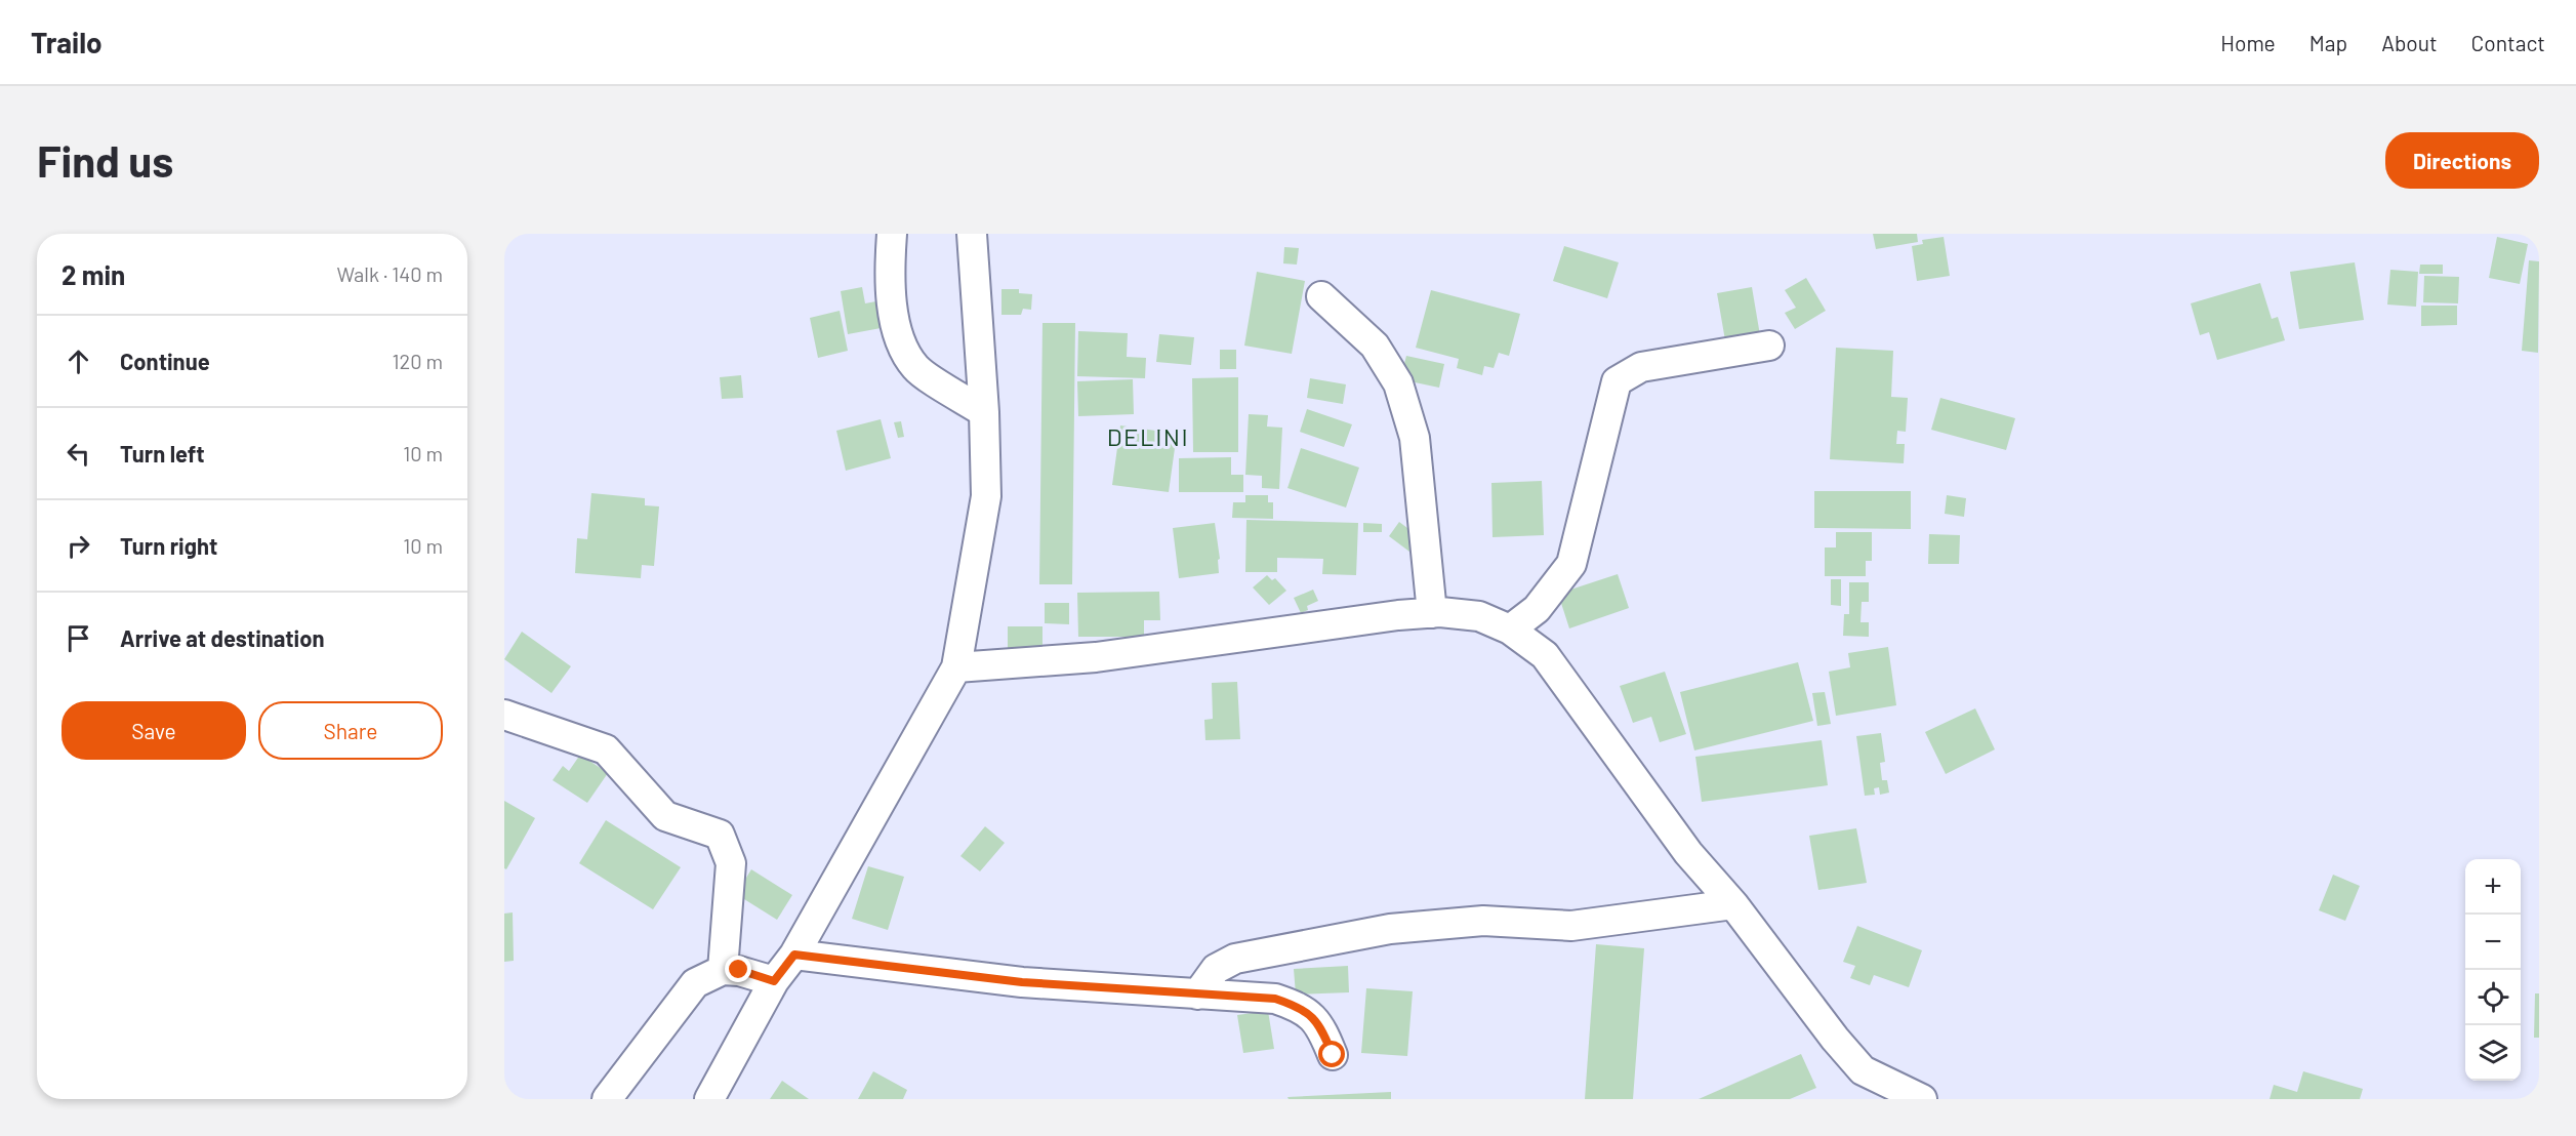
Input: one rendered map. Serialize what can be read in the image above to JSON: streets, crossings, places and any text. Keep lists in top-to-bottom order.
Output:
{
  "districts": ["DELINI"],
  "page": {
    "header": "Trailo",
    "nav": [
      "Home",
      "Map",
      "About",
      "Contact"
    ],
    "buttons": [
      "Directions",
      ["Save", "Share"]
    ],
    "title": "Find us",
    "heading": ["2 min", "Walk · 140 m"],
    "list": [
      ["Continue", "120 m"],
      ["Turn left", "10 m"],
      ["Turn right", "10 m"],
      "Arrive at destination"
    ],
    "map_buttons": ["+", "−"]
  }
}
